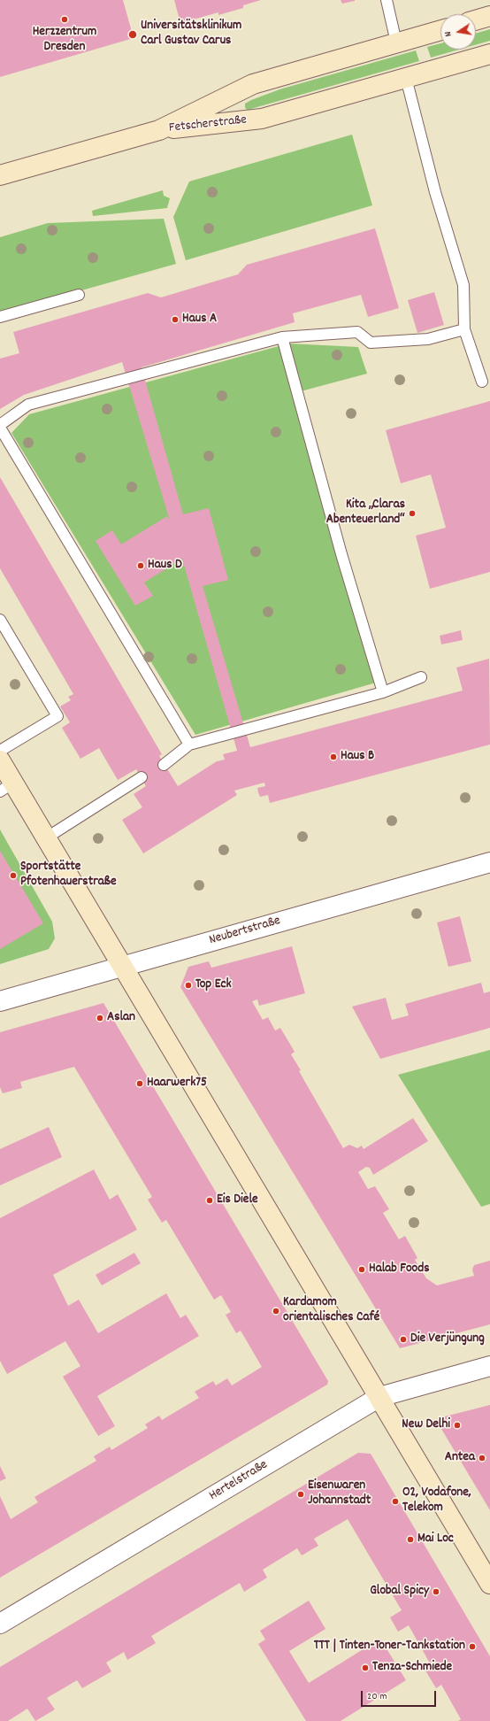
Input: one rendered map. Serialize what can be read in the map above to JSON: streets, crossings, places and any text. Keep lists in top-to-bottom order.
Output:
{
  "streets": {
    "street": ["Fetscherstraße", "Neubertstraße", "Hertelstraße"]
  },
  "places": [
    "Herzzentrum Dresden",
    "Universitätsklinikum Carl Gustav Carus",
    "Haus A",
    "Kita „Claras Abenteuerland“",
    "Haus D",
    "Haus B",
    "Sportstätte Pfotenhauerstraße",
    "Top Eck",
    "Aslan",
    "Haarwerk75",
    "Eis Diele",
    "Halab Foods",
    "Kardamom orientalisches Café",
    "Die Verjüngung",
    "New Delhi",
    "Antea",
    "Eisenwaren Johannstadt",
    "O2, Vodafone, Telekom",
    "Mai Loc",
    "Global Spicy",
    "TTT | Tinten-Toner-Tankstation",
    "Tenza-Schmiede"
  ],
  "scale_bar": "20 m",
  "north": "left"
}
